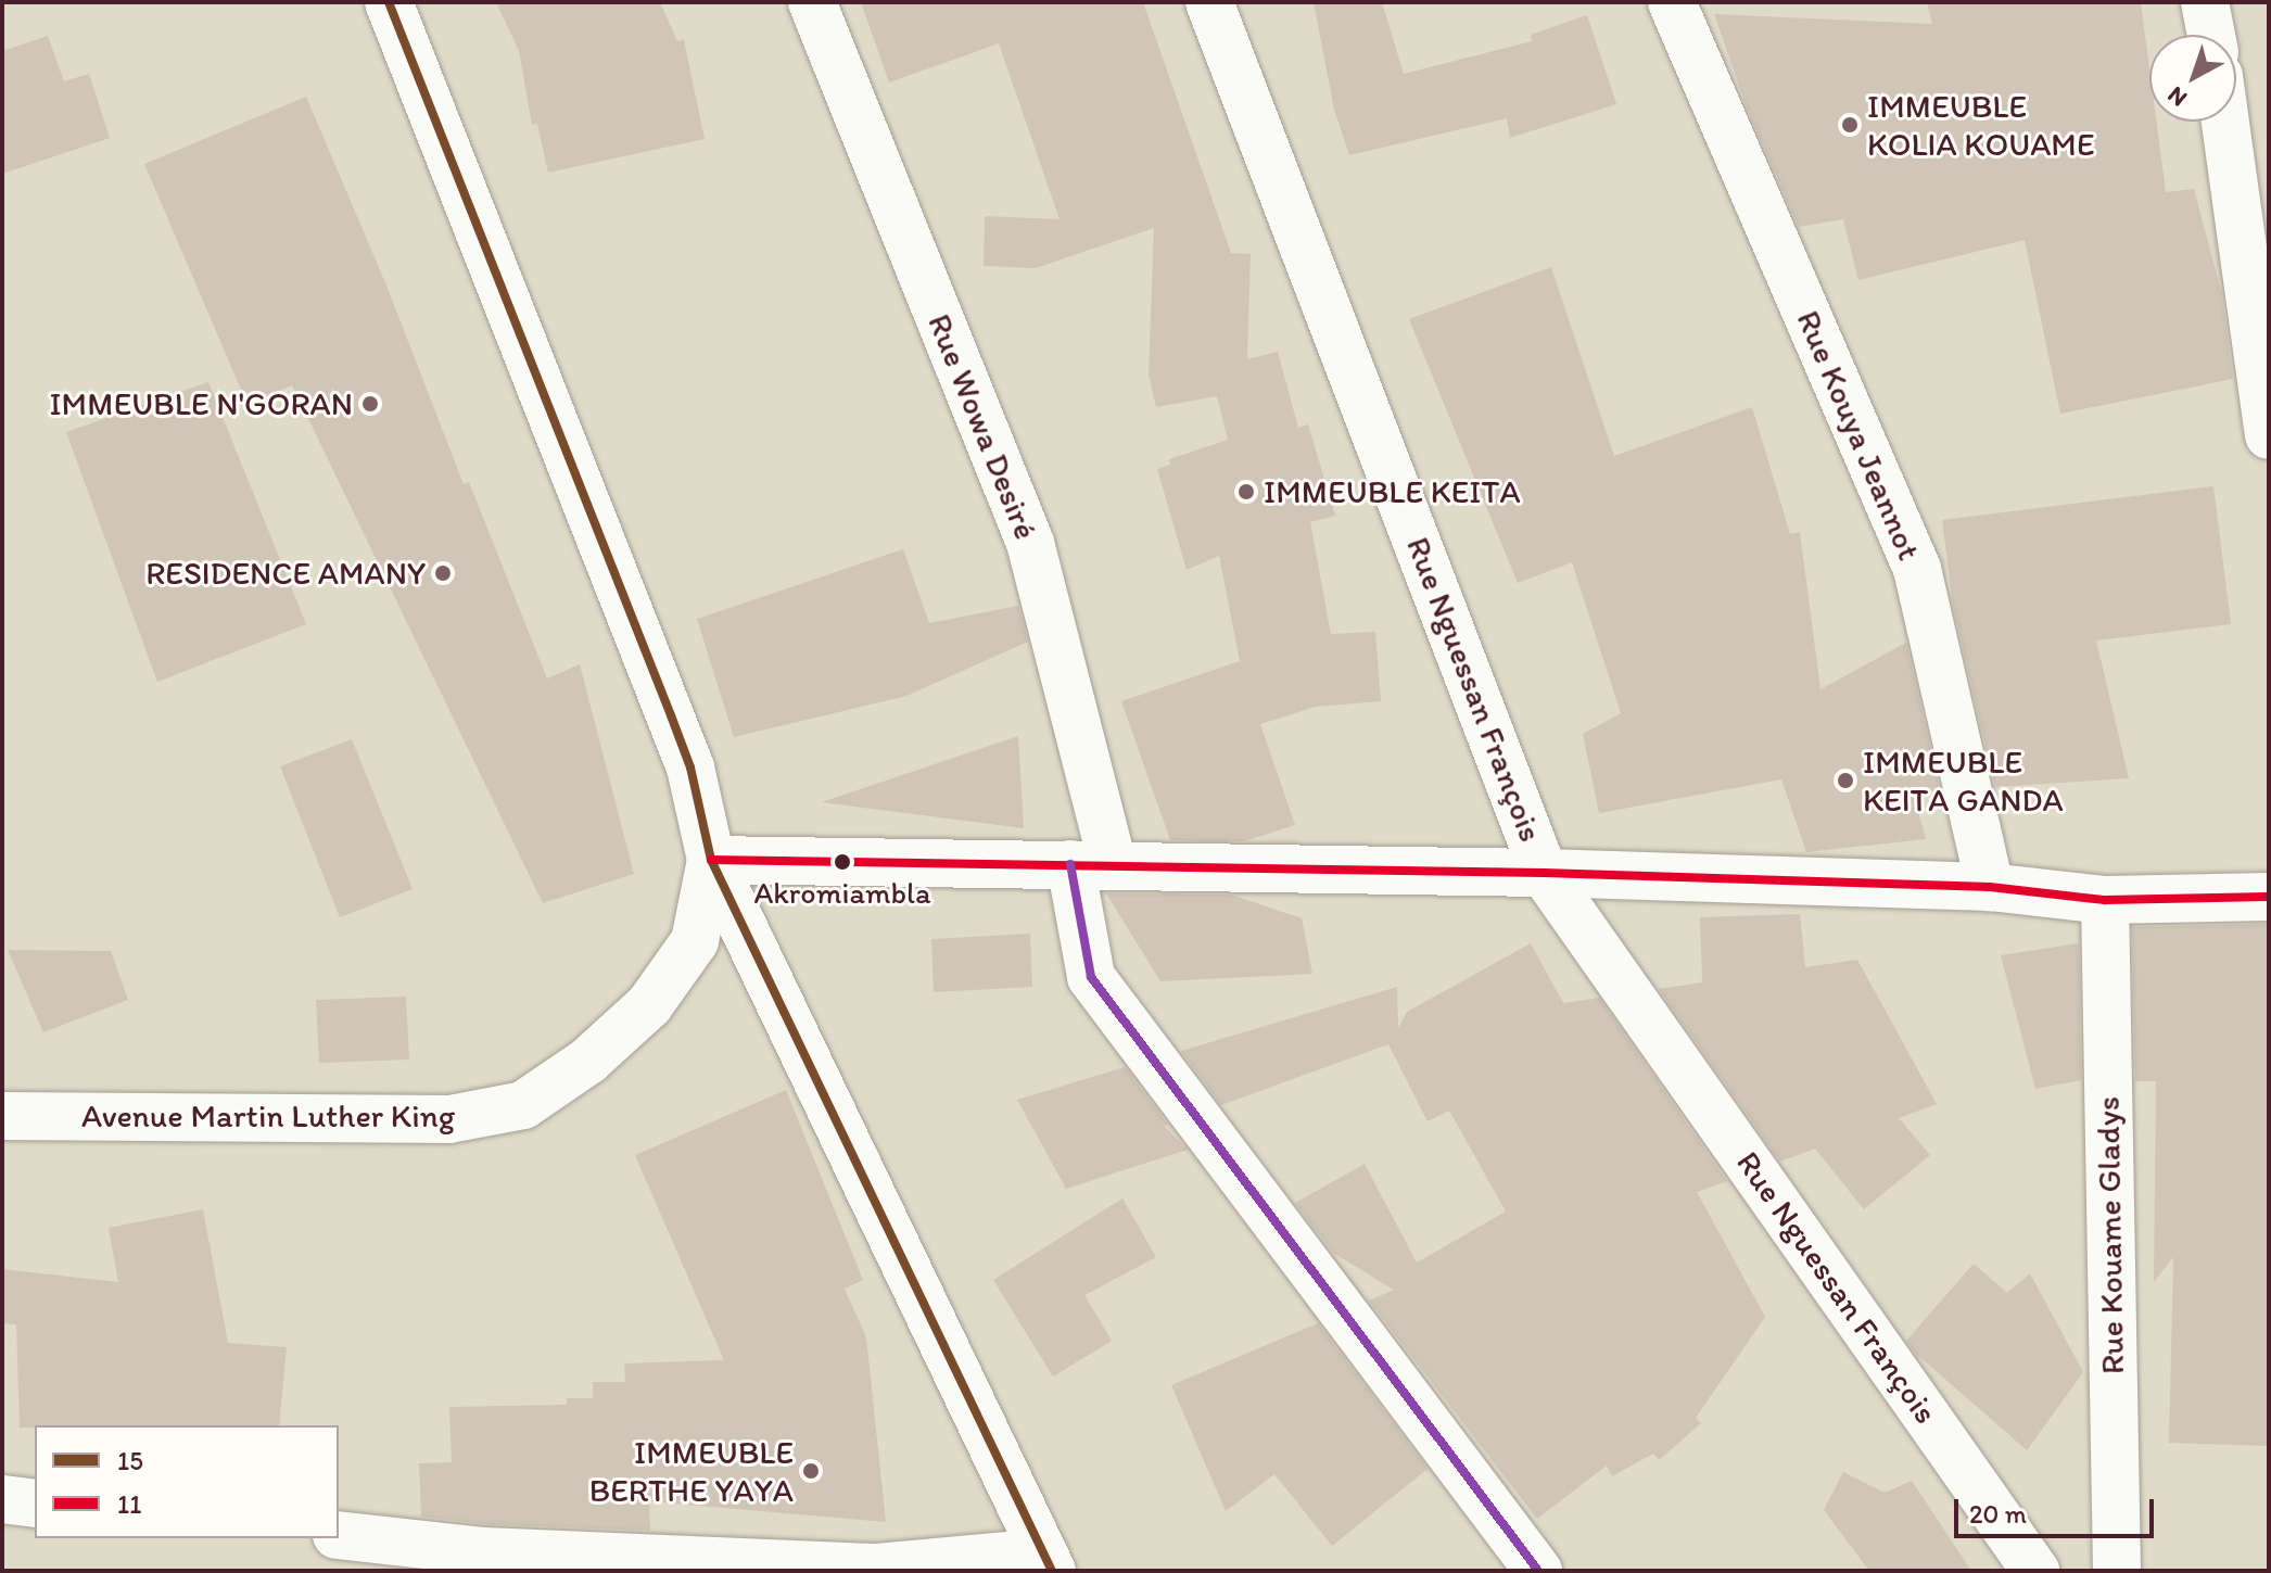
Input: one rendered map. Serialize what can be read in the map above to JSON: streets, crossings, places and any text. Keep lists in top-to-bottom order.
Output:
{
  "streets": {
    "street": [
      "Rue Wowa Desiré",
      "Rue Kouya Jeannot",
      "Rue Nguessan François",
      "Avenue Martin Luther King",
      "Rue Kouame Gladys"
    ]
  },
  "places": [
    "IMMEUBLE KOLIA KOUAME",
    "IMMEUBLE N'GORAN",
    "IMMEUBLE KEITA",
    "RESIDENCE AMANY",
    "IMMEUBLE KEITA GANDA",
    "Akromiambla",
    "IMMEUBLE BERTHE YAYA"
  ],
  "lines": ["transit line 15", "transit line 11"],
  "legend": ["15", "11"],
  "scale_bar": "20 m",
  "north": "bottom left"
}
